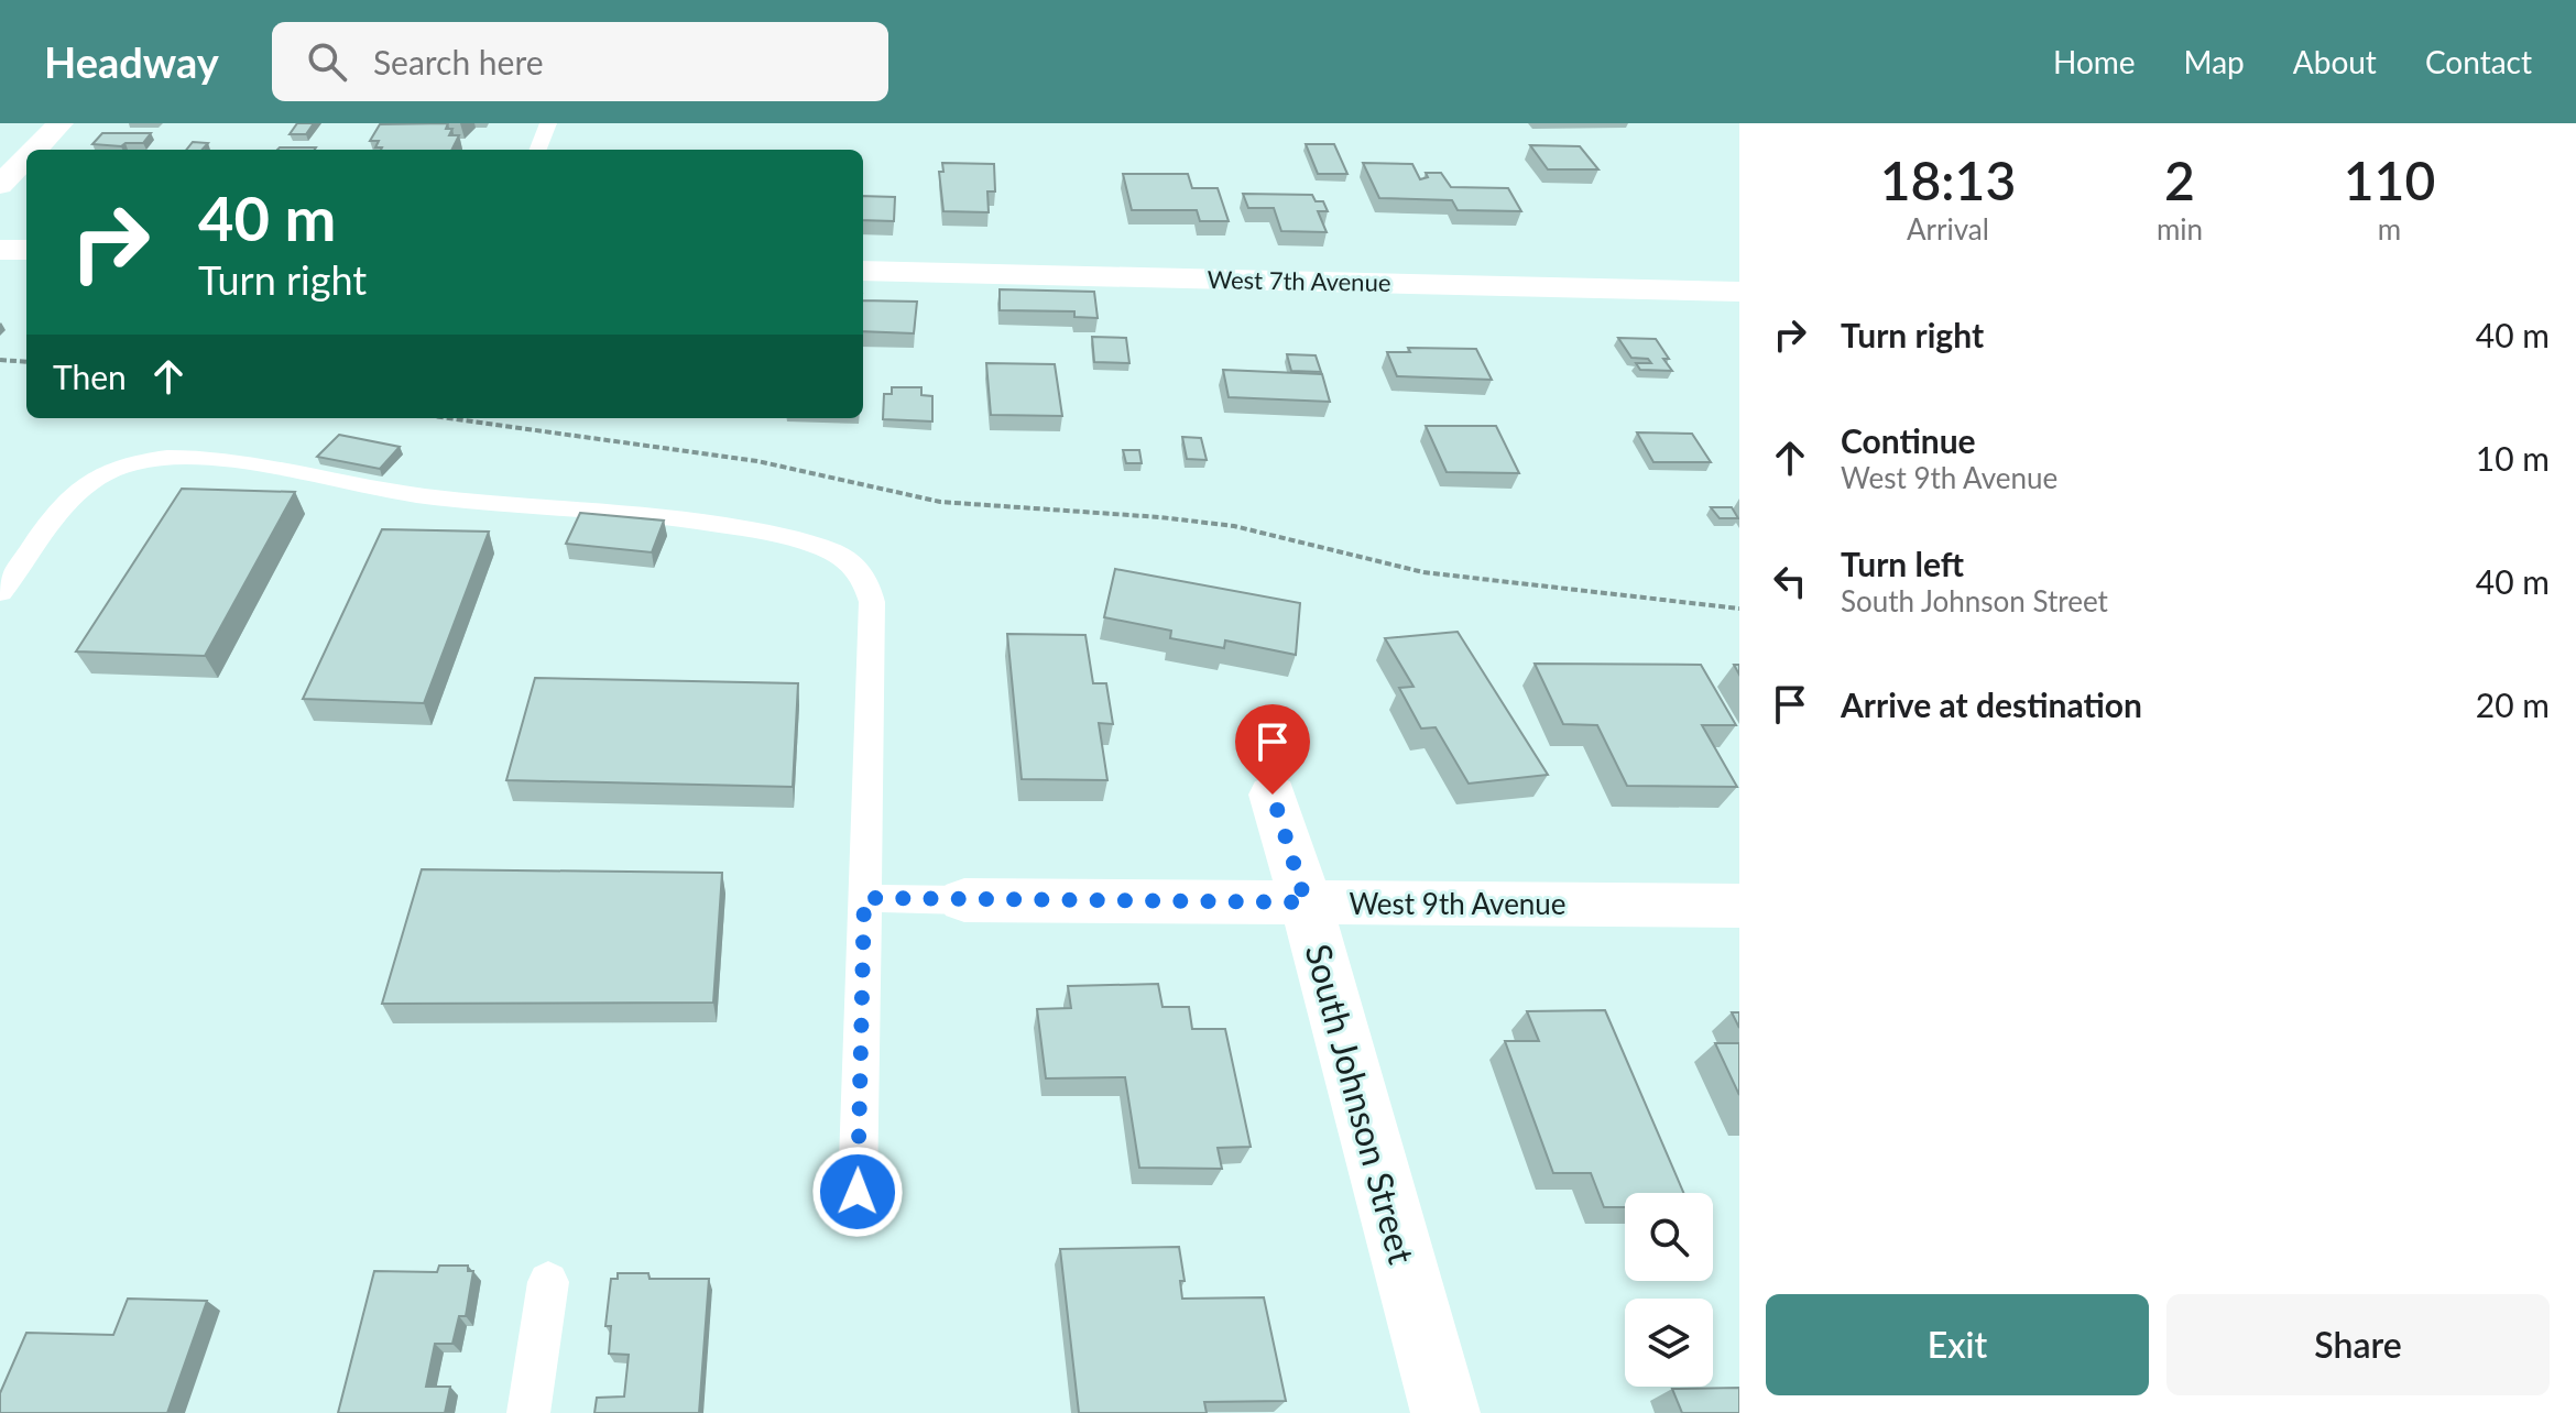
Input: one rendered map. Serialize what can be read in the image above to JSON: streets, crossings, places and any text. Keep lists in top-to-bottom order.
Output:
{
  "streets": {
    "street": ["West 7th Avenue", "West 9th Avenue", "South Johnson Street"]
  },
  "crossings": [
    ["West 9th Avenue", "South Johnson Street"]
  ],
  "page": {
    "header": "Headway",
    "search": "Search here",
    "nav": [
      "Home",
      "Map",
      "About",
      "Contact"
    ],
    "eta": [
      "18:13",
      "Arrival",
      "2",
      "min",
      "110",
      "m"
    ],
    "turn": ["40 m", "Turn right"],
    "list": [
      {
        "name": "Turn right",
        "value": "40 m"
      },
      {
        "name": "Continue",
        "note": "West 9th Avenue",
        "value": "10 m"
      },
      {
        "name": "Turn left",
        "note": "South Johnson Street",
        "value": "40 m"
      },
      {
        "name": "Arrive at destination",
        "value": "20 m"
      }
    ],
    "then": "Then",
    "buttons": ["Exit", "Share"]
  }
}
